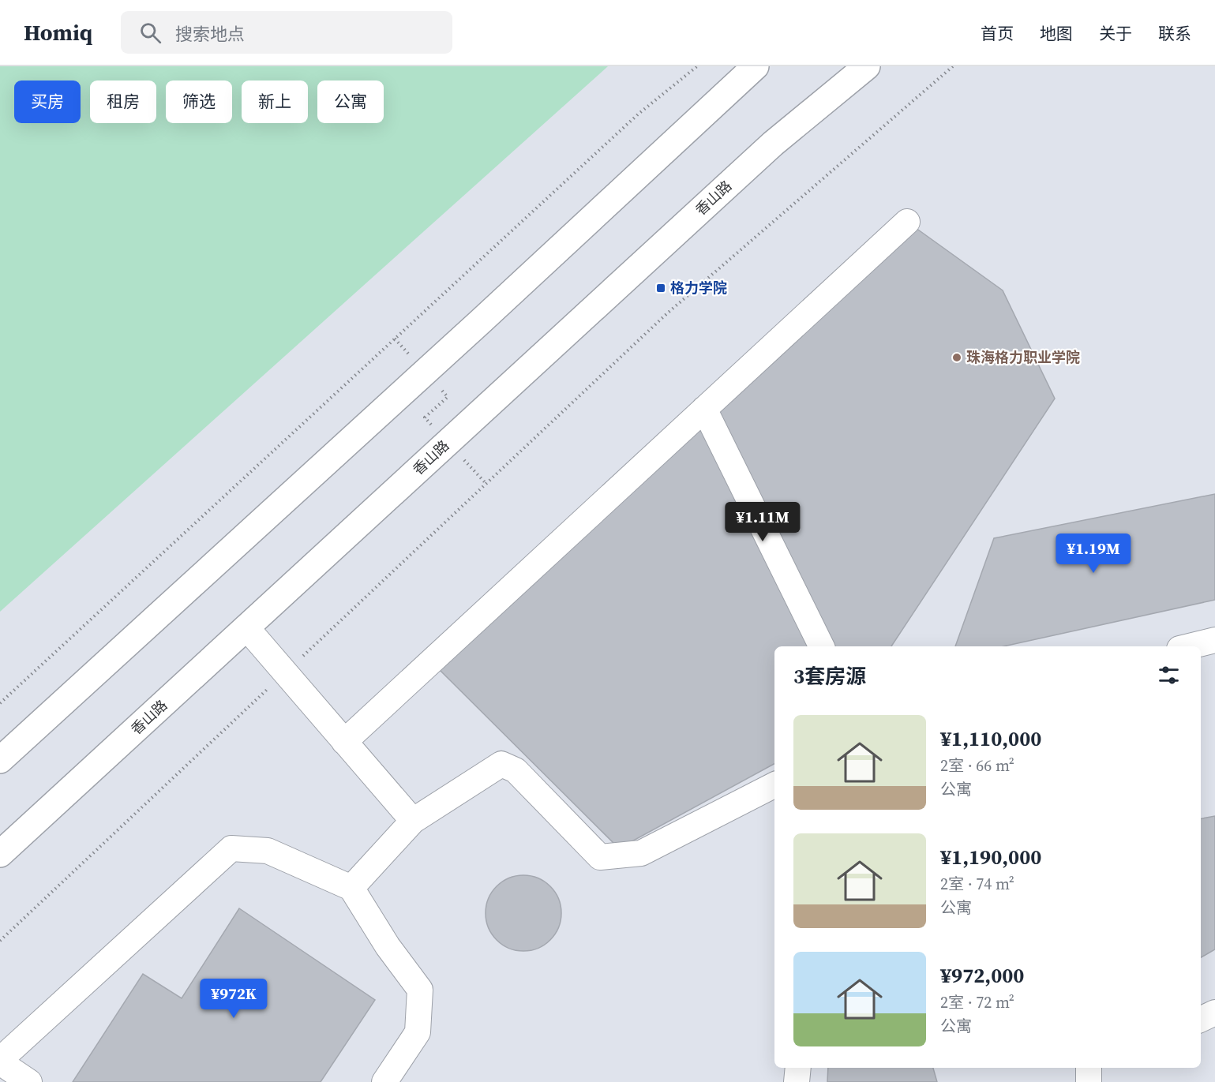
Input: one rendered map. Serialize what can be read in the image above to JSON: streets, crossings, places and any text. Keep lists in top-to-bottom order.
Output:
{
  "streets": {
    "main road": ["香山路"]
  },
  "places": {
    "transit": ["格力学院"],
    "other": ["珠海格力职业学院"]
  },
  "page": {
    "header": "Homiq",
    "search": "搜索地点",
    "nav": [
      "首页",
      "地图",
      "关于",
      "联系"
    ],
    "chip": [
      "买房",
      "租房",
      "筛选",
      "新上",
      "公寓"
    ],
    "price": ["¥1.11M", "¥1.19M", "¥972K"],
    "heading": "3套房源",
    "list": [
      {
        "name": "¥1,110,000",
        "note": "2室 · 66 m² · 公寓"
      },
      {
        "name": "¥1,190,000",
        "note": "2室 · 74 m² · 公寓"
      },
      {
        "name": "¥972,000",
        "note": "2室 · 72 m² · 公寓"
      }
    ]
  }
}
